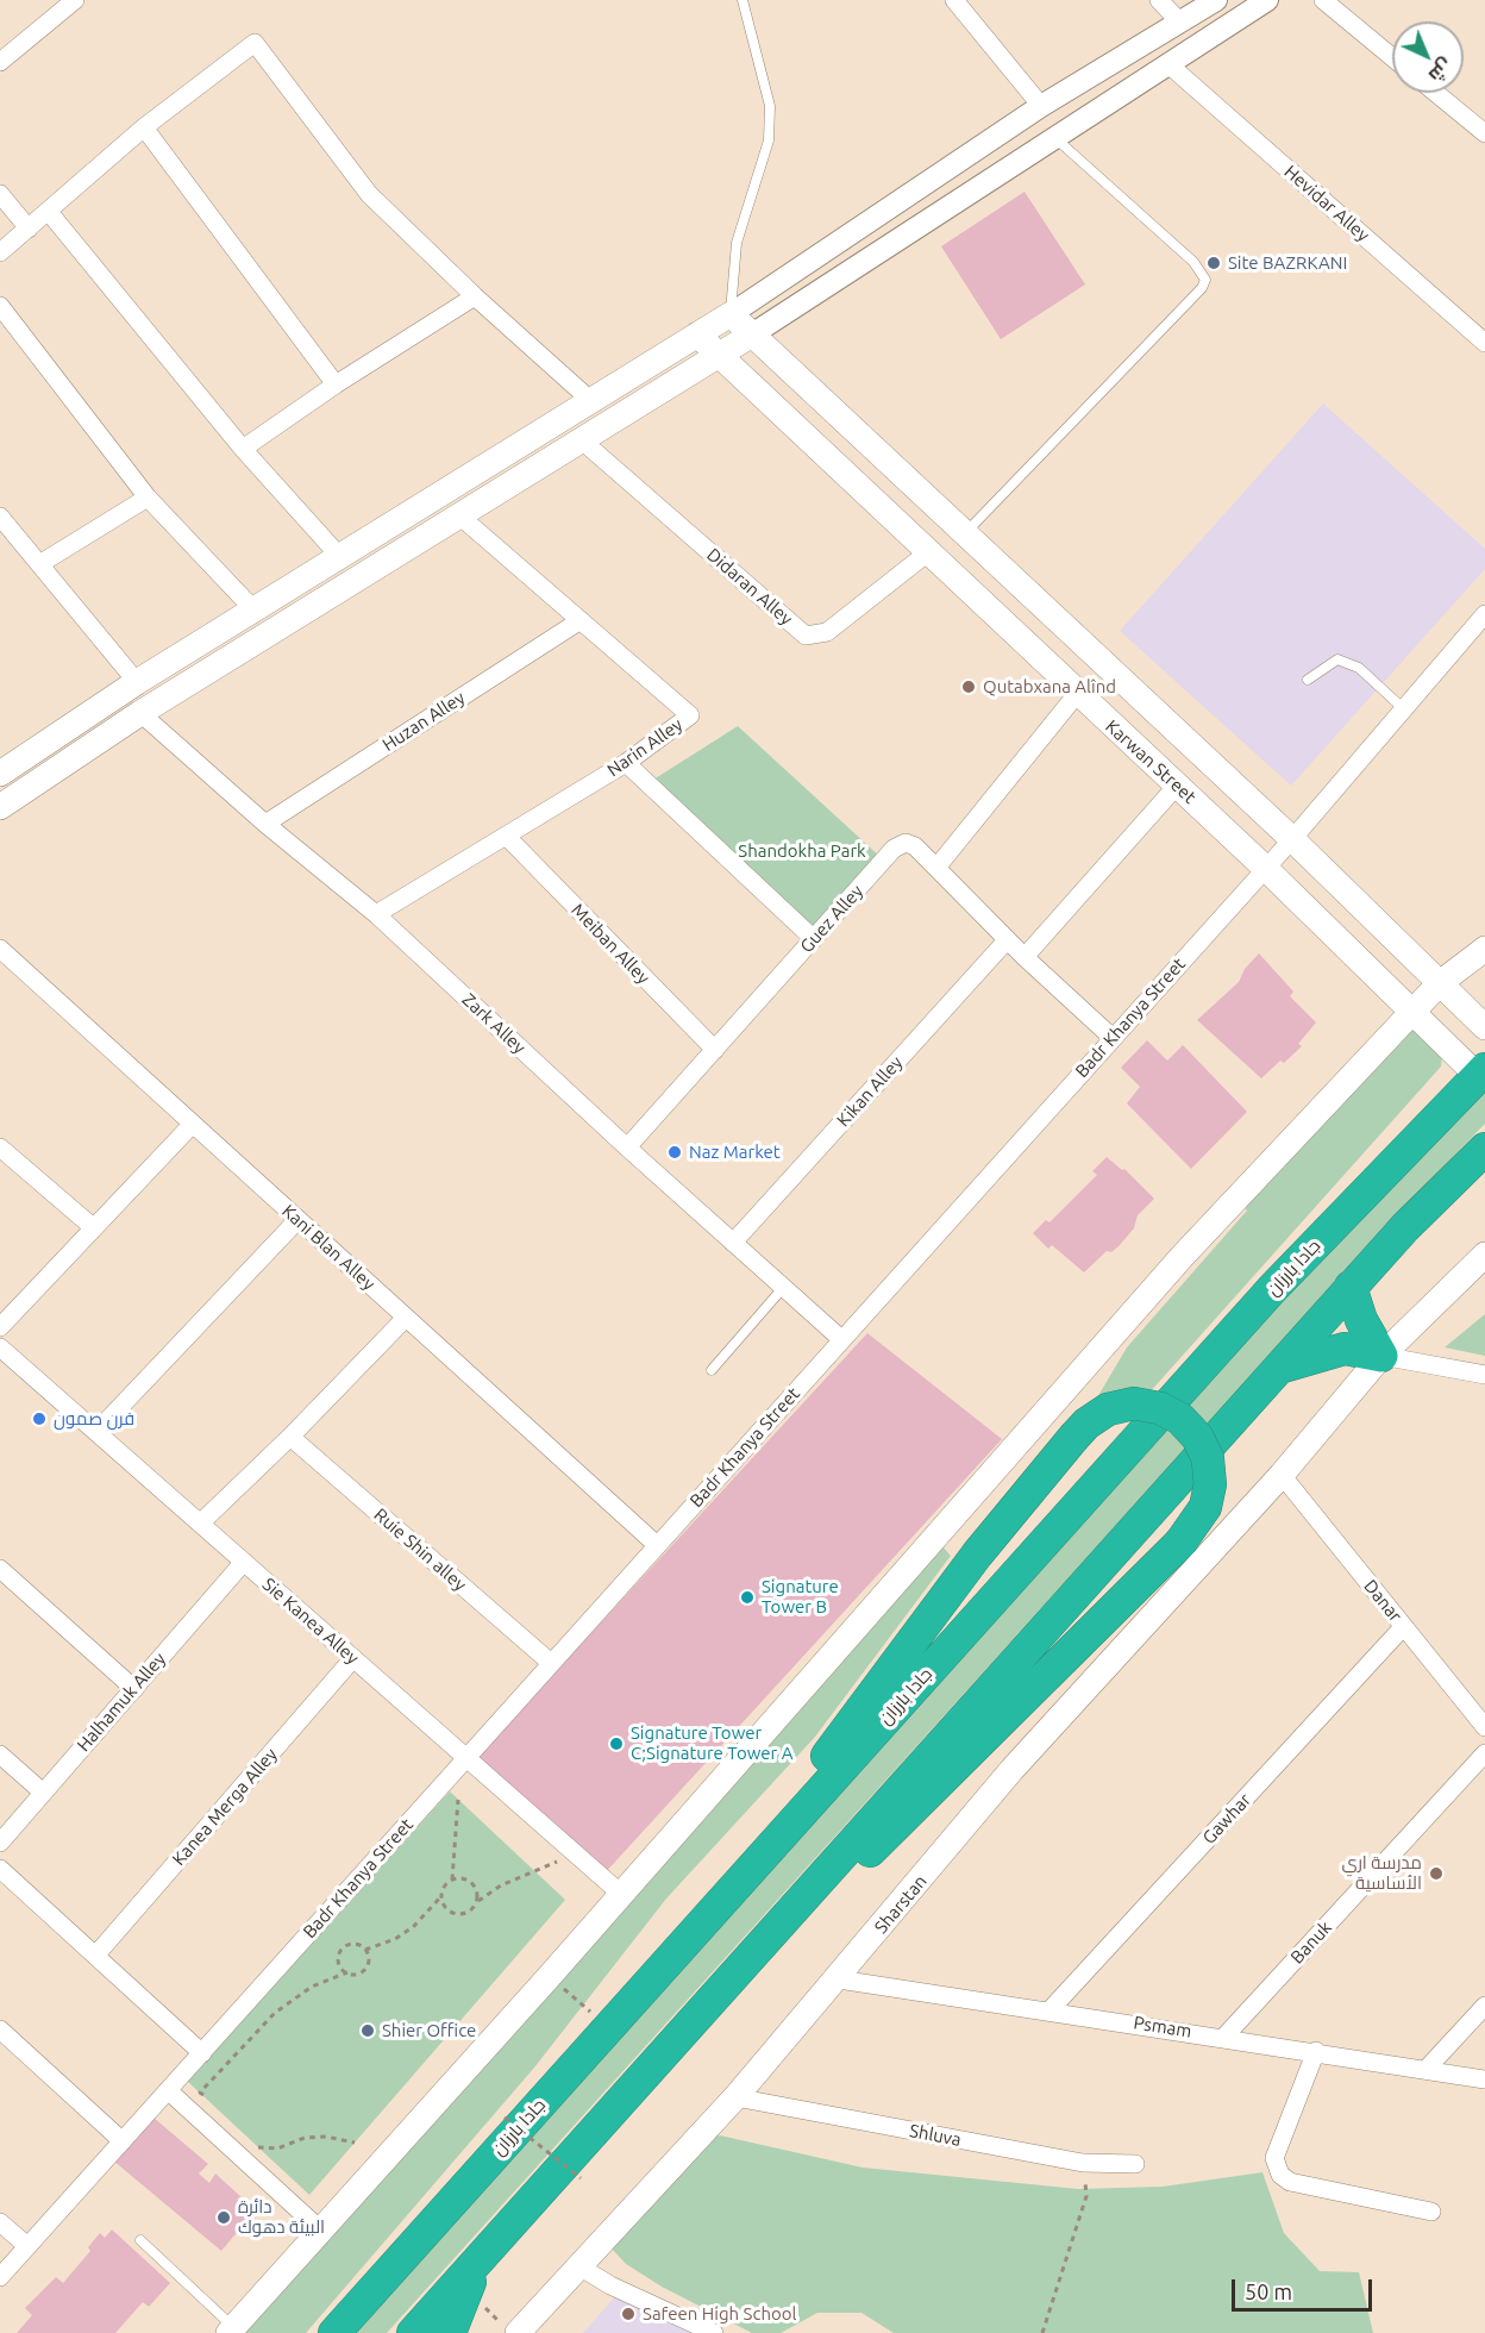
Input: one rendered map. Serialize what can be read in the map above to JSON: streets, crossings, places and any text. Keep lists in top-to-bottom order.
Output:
{
  "streets": {
    "highway": ["جادا بارزان"],
    "main road": ["Karwan Street", "Sharstan"],
    "street": [
      "Hevidar Alley",
      "Didaran Alley",
      "Huzan Alley",
      "Narin Alley",
      "Guez Alley",
      "Meiban Alley",
      "Badr Khanya Street",
      "Zark Alley",
      "Kikan Alley",
      "Kani Blan Alley",
      "Ruie Shin alley",
      "Danar",
      "Sie Kanea Alley",
      "Halhamuk Alley",
      "Kanea Merga Alley",
      "Gawhar",
      "Banuk",
      "Psmam",
      "Shluva"
    ]
  },
  "crossings": [
    ["Didaran Alley", "Karwan Street"],
    ["Huzan Alley", "Narin Alley"],
    ["Huzan Alley", "Zark Alley"],
    ["Narin Alley", "Meiban Alley"],
    ["Narin Alley", "Zark Alley"],
    ["Karwan Street", "Badr Khanya Street"],
    ["Karwan Street", "جادا بارزان"],
    ["Guez Alley", "Meiban Alley"],
    ["Guez Alley", "Badr Khanya Street"],
    ["Guez Alley", "Zark Alley"],
    ["Guez Alley", "Kikan Alley"],
    ["Badr Khanya Street", "Zark Alley"],
    ["Badr Khanya Street", "Kani Blan Alley"],
    ["Badr Khanya Street", "Ruie Shin alley"],
    ["Badr Khanya Street", "Sie Kanea Alley"],
    ["Zark Alley", "Kikan Alley"],
    ["Danar", "Gawhar"],
    ["Danar", "Sharstan"],
    ["Sie Kanea Alley", "Halhamuk Alley"],
    ["Sie Kanea Alley", "Kanea Merga Alley"],
    ["Gawhar", "Psmam"],
    ["Sharstan", "Psmam"],
    ["Sharstan", "Shluva"],
    ["Banuk", "Psmam"]
  ],
  "parks": ["Shandokha Park"],
  "places": [
    "Site BAZRKANI",
    "Qutabxana Alînd",
    "Naz Market",
    "فرن صمون",
    "Signature Tower B",
    "Signature Tower C;Signature Tower A",
    "مدرسة اري الأساسية",
    "Shier Office",
    "دائرة البيئة دهوك",
    "Safeen High School"
  ],
  "scale_bar": "50 m",
  "north": "bottom right"
}
